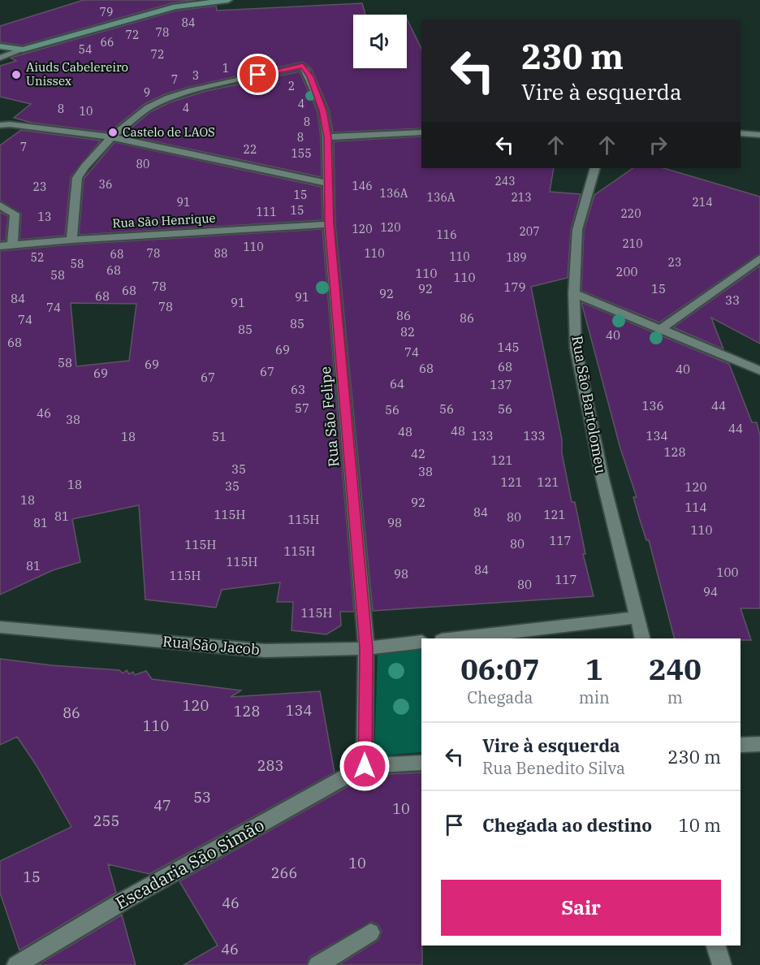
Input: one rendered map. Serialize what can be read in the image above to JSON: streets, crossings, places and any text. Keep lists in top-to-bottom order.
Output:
{
  "streets": {
    "street": [
      "Rua São Henrique",
      "Rua São Bartolomeu",
      "Rua São Felipe",
      "Rua São Jacob",
      "Escadaria São Simão"
    ]
  },
  "crossings": [
    ["Rua São Henrique", "Rua São Felipe"],
    ["Rua São Felipe", "Rua São Jacob"],
    ["Rua São Felipe", "Escadaria São Simão"]
  ],
  "places": ["Aiuds Cabelereiro Unissex", "Castelo de LAOS"],
  "house_numbers": [
    "79",
    "84",
    "78",
    "72",
    "66",
    "54",
    "72",
    "1",
    "3",
    "7",
    "2",
    "9",
    "4",
    "4",
    "8",
    "10",
    "8",
    "8",
    "7",
    "22",
    "155",
    "80",
    "243",
    "36",
    "146",
    "23",
    "136A",
    "15",
    "136A",
    "213",
    "91",
    "214",
    "15",
    "111",
    "220",
    "13",
    "120",
    "120",
    "207",
    "116",
    "210",
    "110",
    "78",
    "88",
    "110",
    "68",
    "110",
    "52",
    "189",
    "23",
    "58",
    "68",
    "200",
    "110",
    "58",
    "110",
    "78",
    "179",
    "92",
    "15",
    "68",
    "92",
    "68",
    "91",
    "84",
    "33",
    "91",
    "78",
    "74",
    "86",
    "86",
    "74",
    "85",
    "85",
    "82",
    "40",
    "68",
    "145",
    "69",
    "74",
    "58",
    "69",
    "68",
    "68",
    "40",
    "67",
    "69",
    "67",
    "64",
    "137",
    "63",
    "136",
    "44",
    "57",
    "56",
    "56",
    "56",
    "46",
    "38",
    "44",
    "48",
    "48",
    "133",
    "133",
    "134",
    "18",
    "51",
    "128",
    "42",
    "121",
    "35",
    "38",
    "121",
    "121",
    "18",
    "35",
    "120",
    "18",
    "92",
    "114",
    "84",
    "115H",
    "121",
    "81",
    "80",
    "115H",
    "81",
    "98",
    "110",
    "117",
    "80",
    "115H",
    "115H",
    "115H",
    "81",
    "84",
    "100",
    "98",
    "115H",
    "117",
    "80",
    "94",
    "115H",
    "120",
    "134",
    "128",
    "86",
    "110",
    "283",
    "53",
    "47",
    "10",
    "255",
    "10",
    "266",
    "15",
    "46",
    "46"
  ],
  "page": {
    "turn": ["230 m", "Vire à esquerda"],
    "eta": [
      "06:07",
      "Chegada",
      "1",
      "min",
      "240",
      "m"
    ],
    "list": [
      {
        "name": "Vire à esquerda",
        "note": "Rua Benedito Silva",
        "value": "230 m"
      },
      {
        "name": "Chegada ao destino",
        "value": "10 m"
      }
    ],
    "buttons": "Sair"
  }
}
